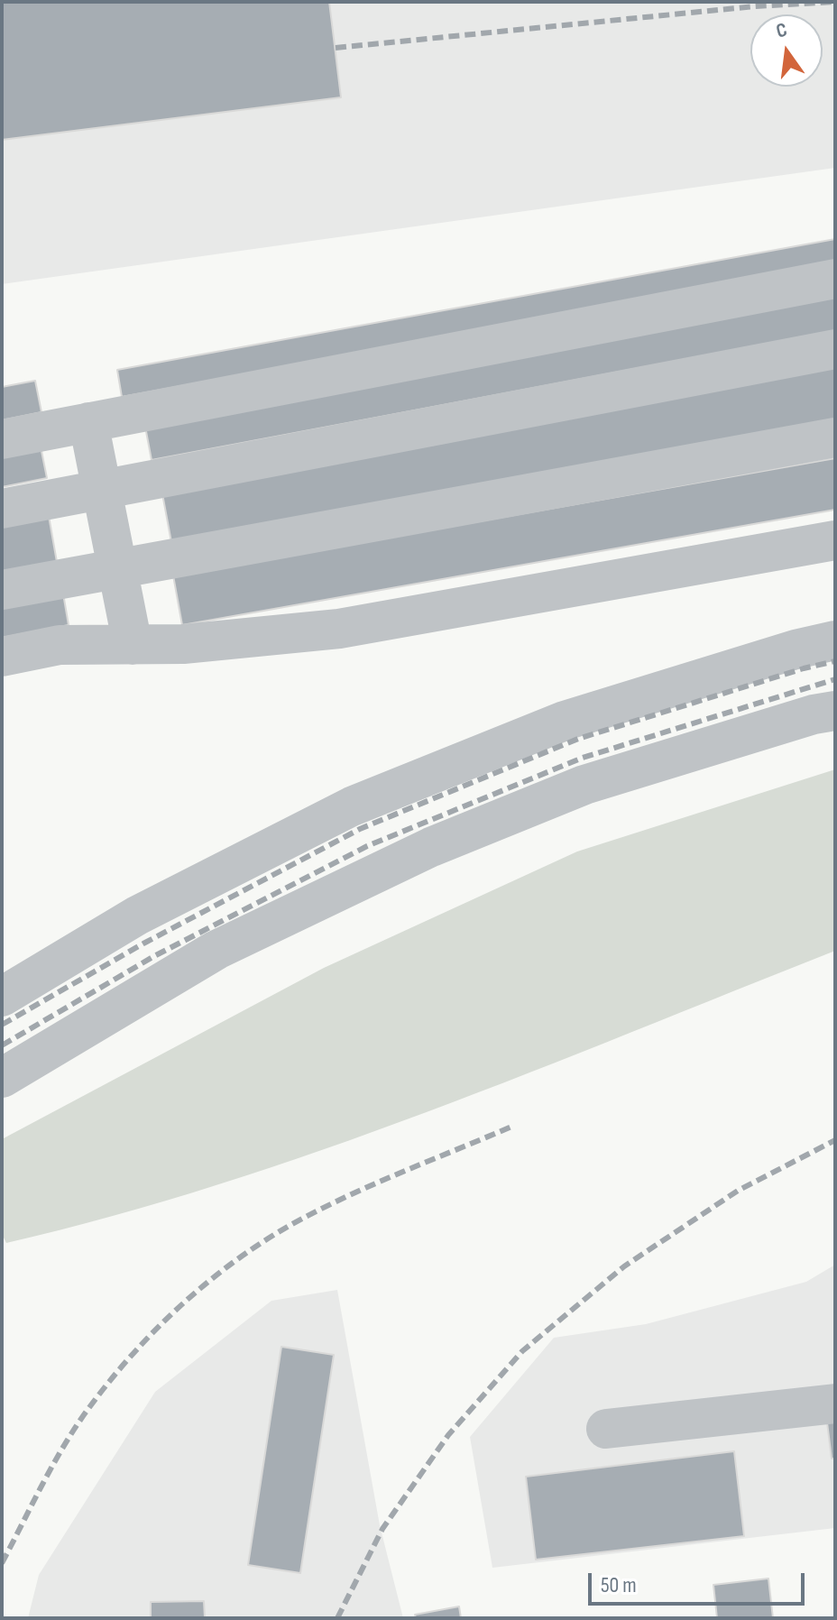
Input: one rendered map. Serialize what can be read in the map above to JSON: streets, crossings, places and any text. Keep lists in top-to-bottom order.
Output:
{
  "scale_bar": "50 m",
  "north": "top"
}
